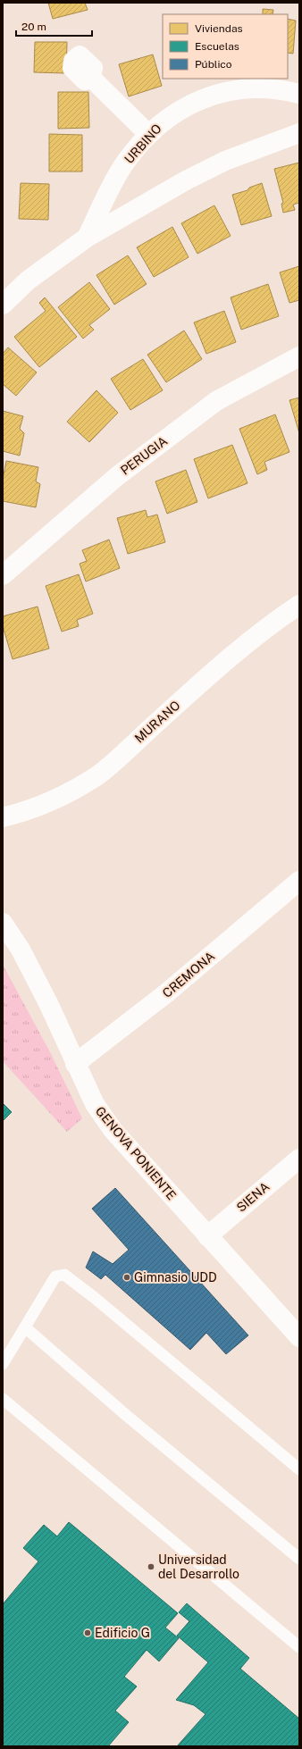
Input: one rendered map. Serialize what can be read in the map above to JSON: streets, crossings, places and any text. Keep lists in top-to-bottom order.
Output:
{
  "streets": {
    "street": [
      "URBINO",
      "PERUGIA",
      "MURANO",
      "CREMONA",
      "GENOVA PONIENTE",
      "SIENA"
    ]
  },
  "crossings": [
    ["CREMONA", "GENOVA PONIENTE"],
    ["GENOVA PONIENTE", "SIENA"]
  ],
  "places": ["Gimnasio UDD", "Universidad del Desarrollo", "Edificio G"],
  "legend": ["Viviendas", "Escuelas", "Público"],
  "scale_bar": "20 m"
}
